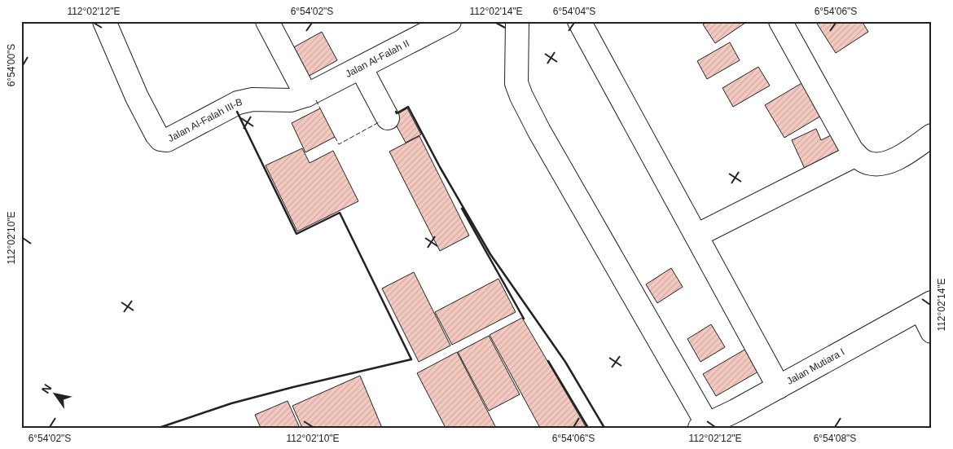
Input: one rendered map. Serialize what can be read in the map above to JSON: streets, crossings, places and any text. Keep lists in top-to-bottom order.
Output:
{
  "streets": {
    "street": ["Jalan Al-Falah II", "Jalan Al-Falah III-B", "Jalan Mutiara I"]
  },
  "crossings": [
    ["Jalan Al-Falah II", "Jalan Al-Falah III-B"]
  ],
  "north": "top left",
  "coordinates": [
    "112°02'12\"E",
    "6°54'02\"S",
    "112°02'14\"E",
    "6°54'04\"S",
    "6°54'06\"S",
    "6°54'00\"S",
    "112°02'10\"E",
    "6°54'08\"S"
  ]
}
